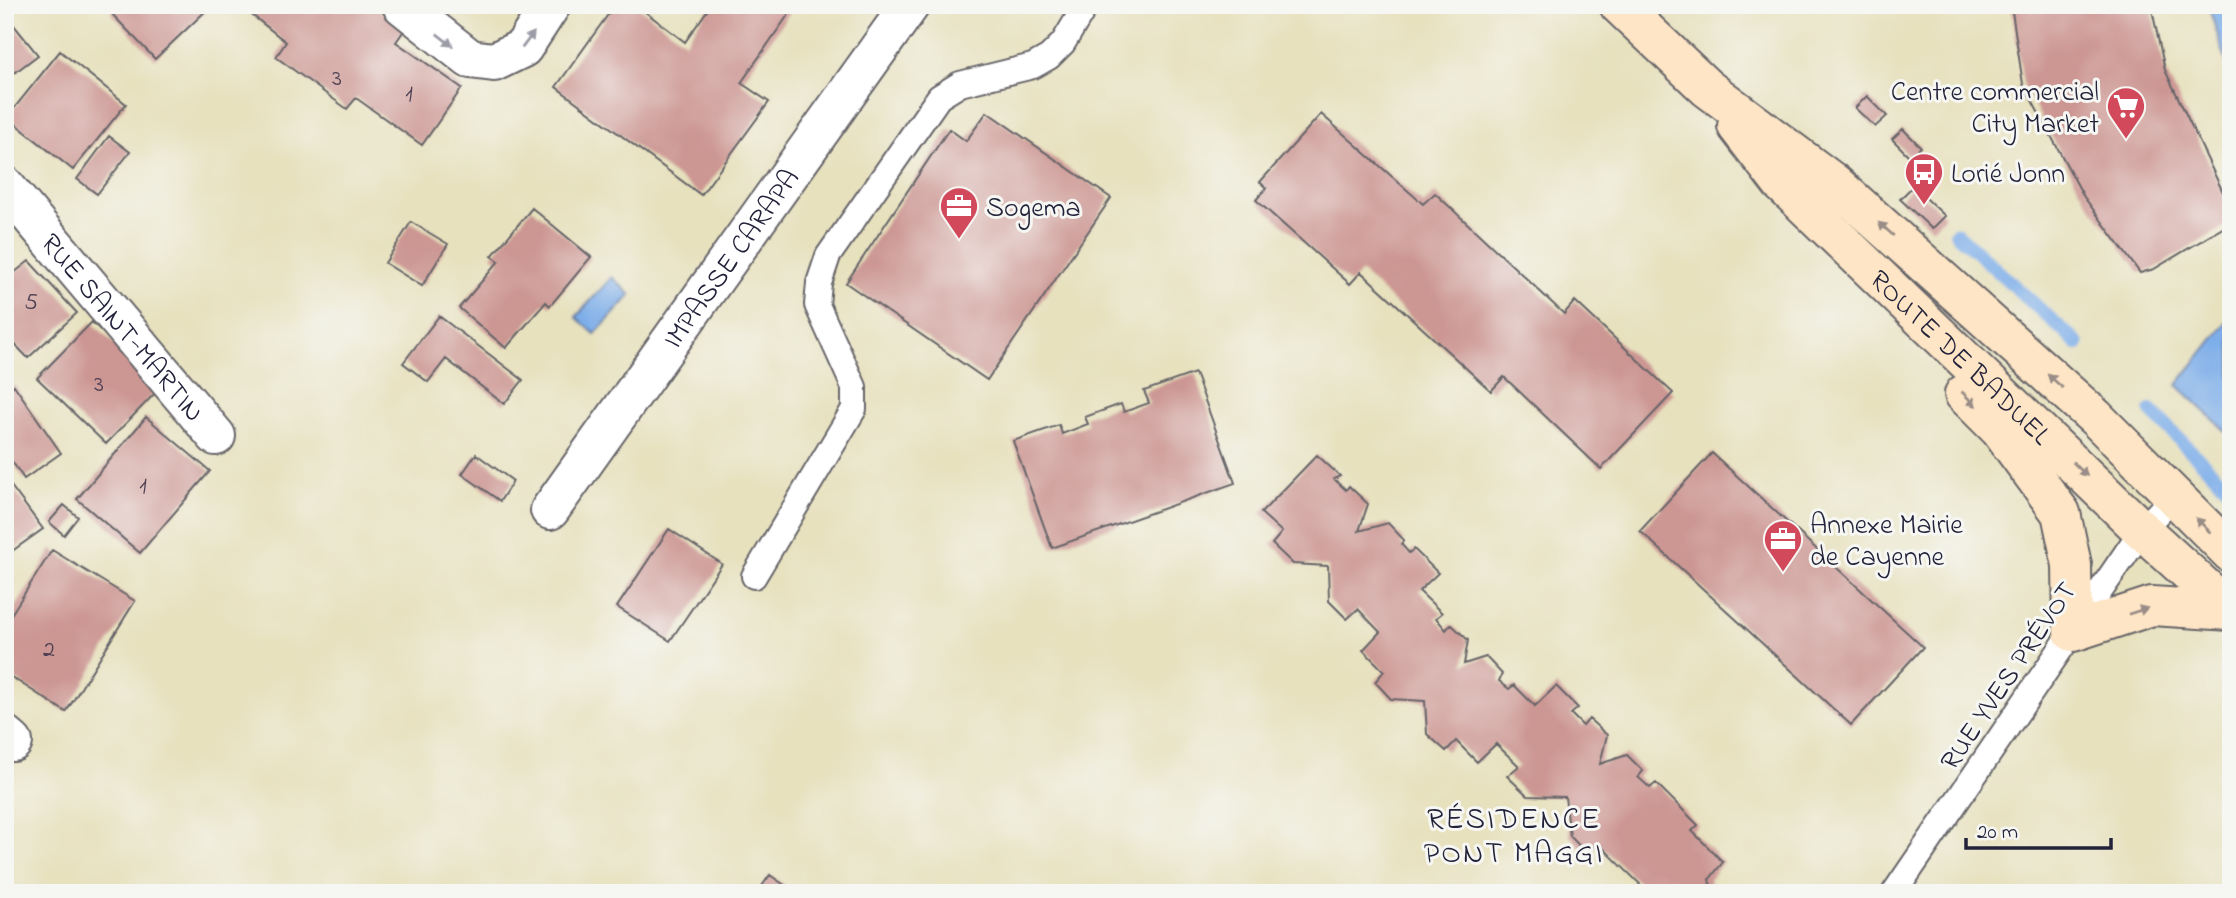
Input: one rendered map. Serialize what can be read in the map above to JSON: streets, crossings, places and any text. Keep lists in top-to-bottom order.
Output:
{
  "streets": {
    "main road": ["ROUTE DE BADUEL"],
    "street": ["IMPASSE CARAPA", "RUE SAINT-MARTIN"],
    "lane": ["RUE YVES PRÉVOT"]
  },
  "crossings": [
    ["ROUTE DE BADUEL", "RUE YVES PRÉVOT"]
  ],
  "districts": ["RÉSIDENCE PONT MAGGI"],
  "places": {
    "supermarket": ["Centre commercial City Market"],
    "bus stop": ["Lorié Jonn"],
    "office": ["Sogema", "Annexe Mairie de Cayenne"]
  },
  "house_numbers": [
    "3",
    "1",
    "5",
    "3",
    "1",
    "2"
  ],
  "scale_bar": "20 m"
}
